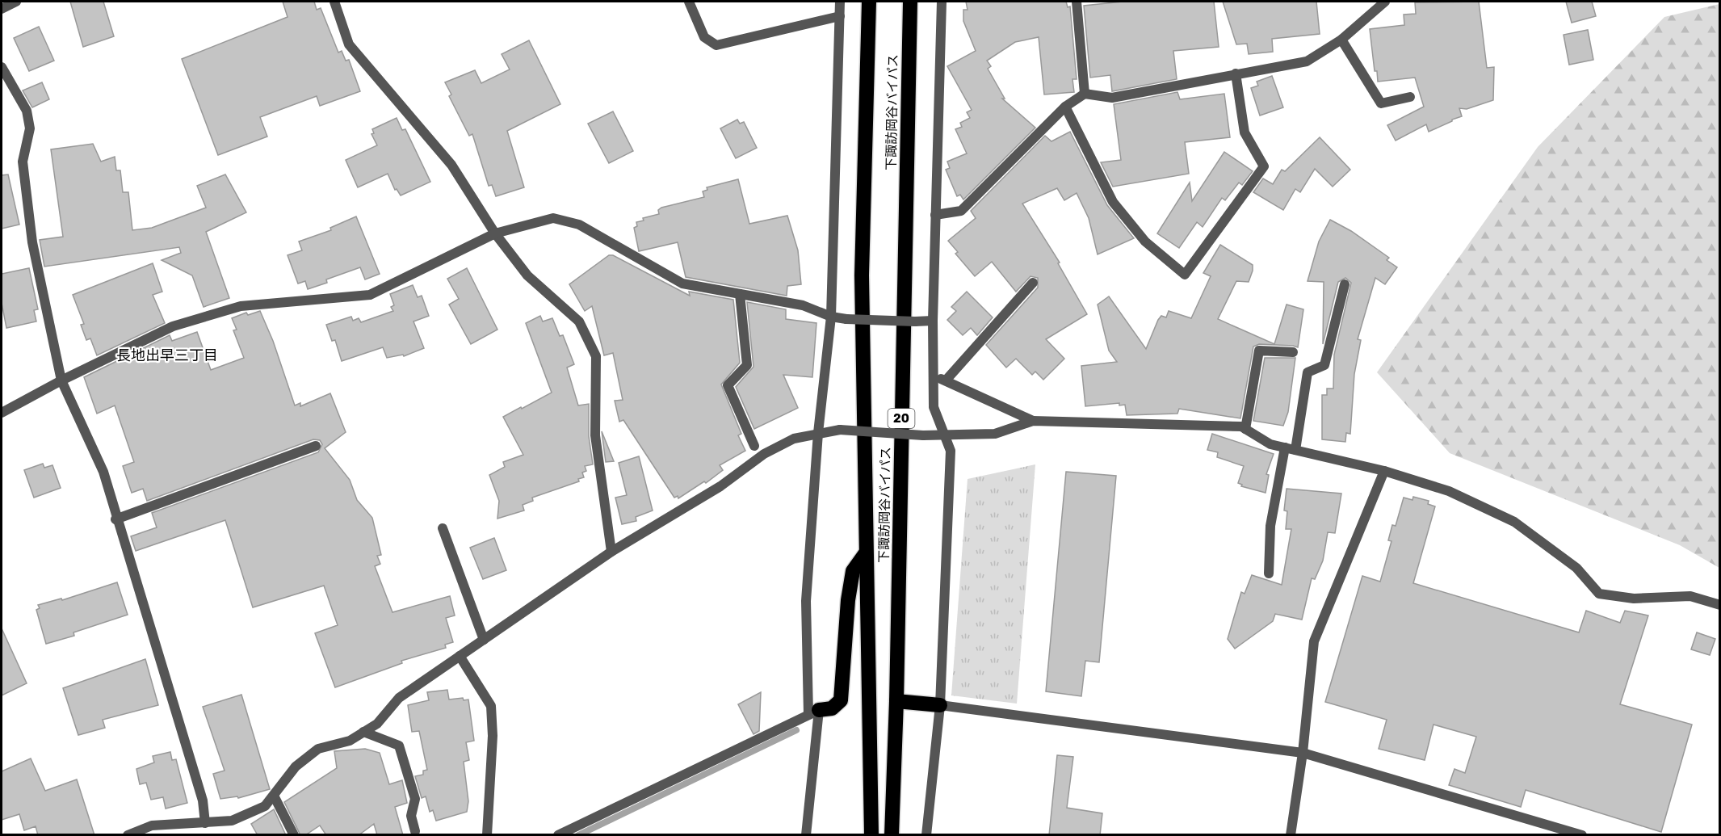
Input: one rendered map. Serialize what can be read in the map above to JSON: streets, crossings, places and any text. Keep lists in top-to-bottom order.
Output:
{
  "streets": {
    "highway": ["下諏訪岡谷バイパス", "20"]
  },
  "districts": ["長地出早三丁目"]
}
